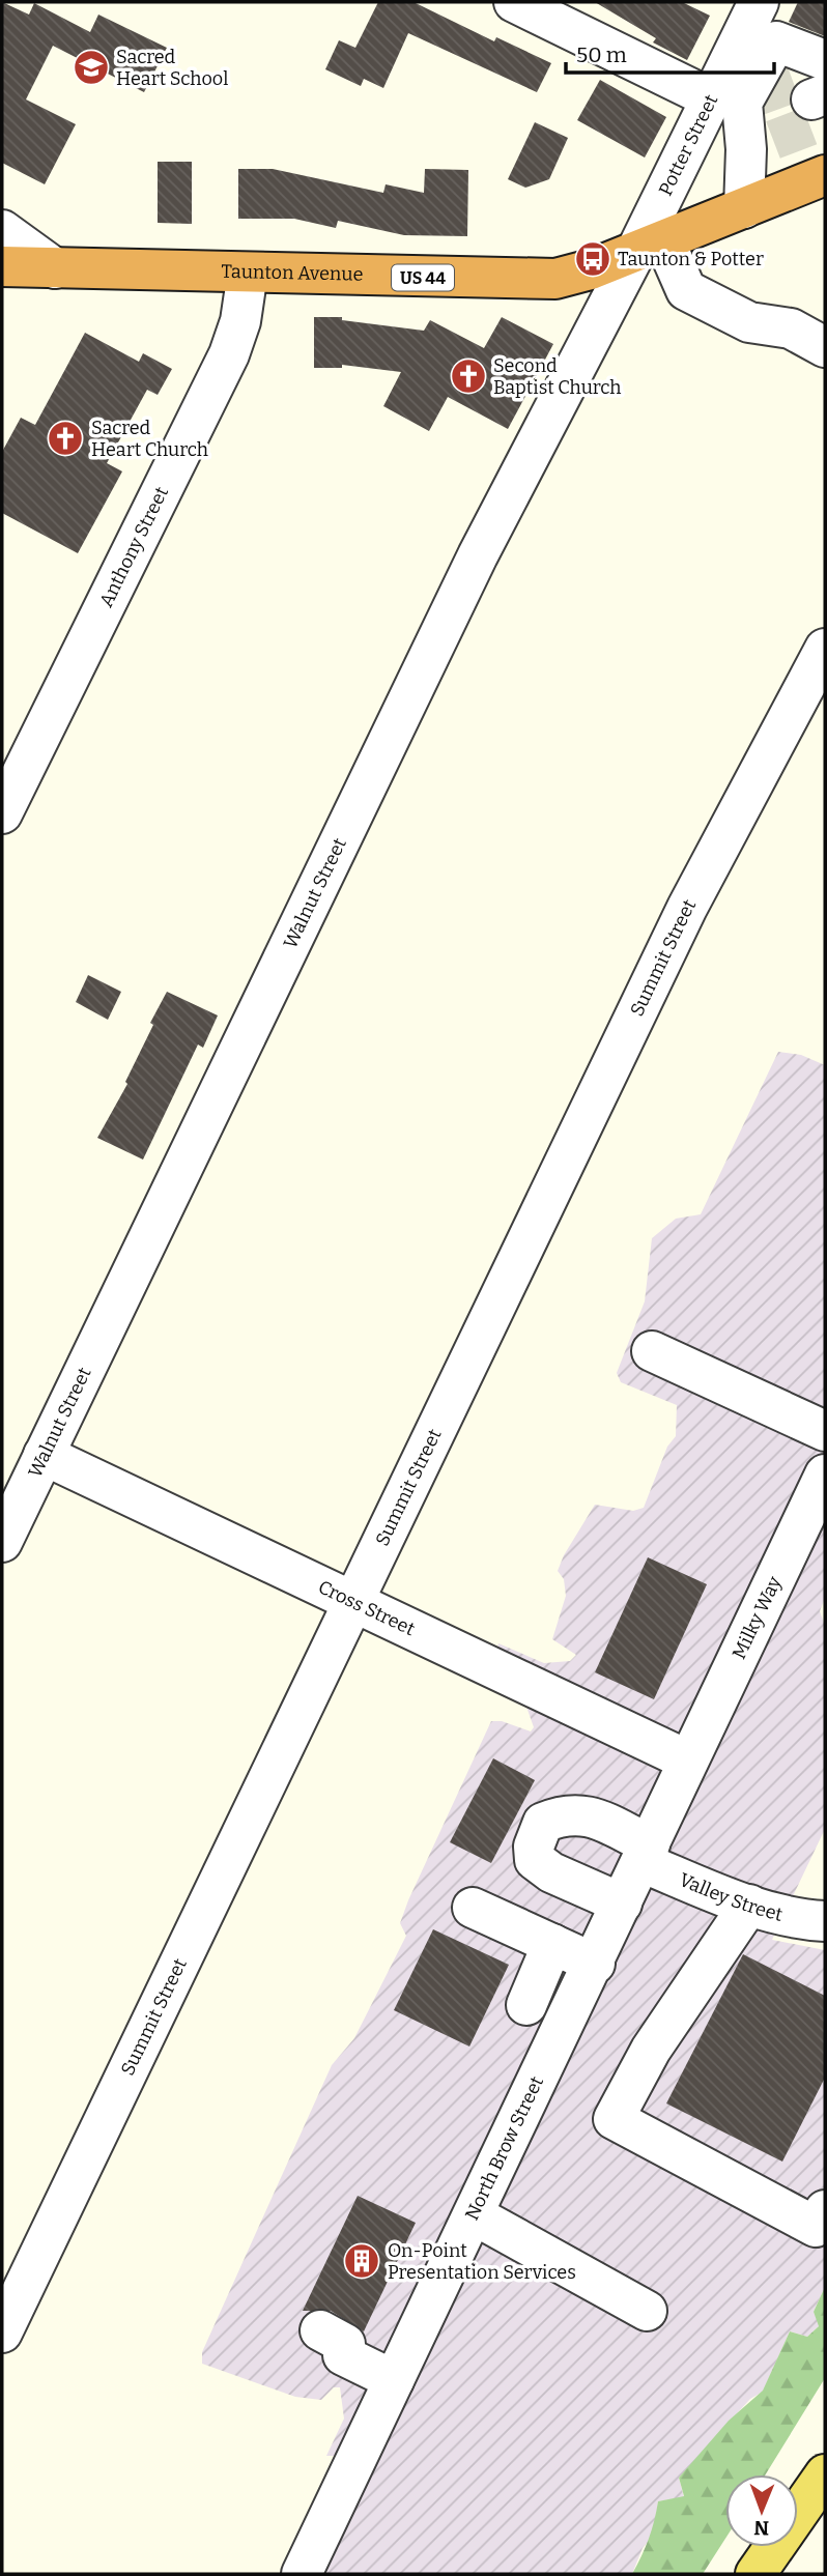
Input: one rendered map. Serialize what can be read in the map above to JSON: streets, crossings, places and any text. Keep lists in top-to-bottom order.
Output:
{
  "streets": {
    "highway": ["Taunton Avenue", "US 44"],
    "street": [
      "Potter Street",
      "Anthony Street",
      "Walnut Street",
      "Summit Street",
      "Cross Street",
      "Milky Way",
      "Valley Street",
      "North Brow Street"
    ]
  },
  "crossings": [
    ["Potter Street", "Taunton Avenue"],
    ["Potter Street", "Walnut Street"],
    ["Taunton Avenue", "Anthony Street"],
    ["Taunton Avenue", "Walnut Street"],
    ["Walnut Street", "Cross Street"],
    ["Summit Street", "Cross Street"],
    ["Cross Street", "Milky Way"],
    ["Cross Street", "North Brow Street"],
    ["Milky Way", "North Brow Street"],
    ["Valley Street", "North Brow Street"]
  ],
  "places": {
    "school or university": ["Sacred Heart School"],
    "bus stop": ["Taunton & Potter"],
    "church": ["Second Baptist Church", "Sacred Heart Church"],
    "building": ["On-Point Presentation Services"]
  },
  "scale_bar": "50 m",
  "north": "bottom"
}
